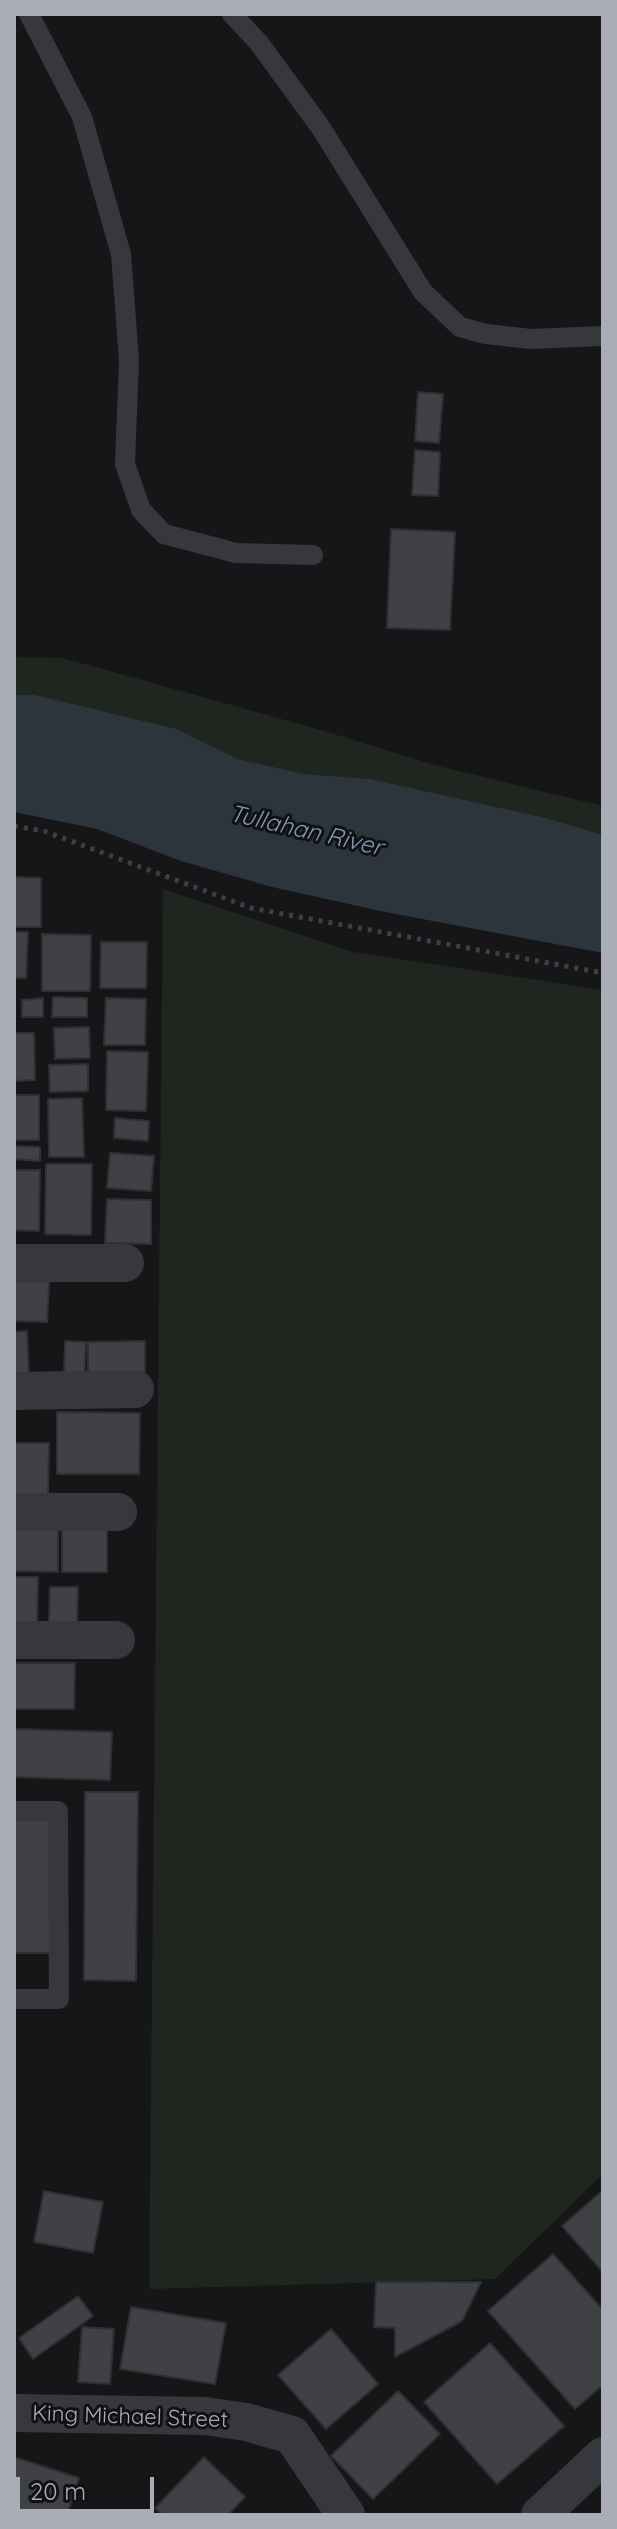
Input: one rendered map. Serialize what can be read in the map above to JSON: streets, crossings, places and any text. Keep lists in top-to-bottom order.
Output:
{
  "streets": {
    "street": ["King Michael Street"]
  },
  "water": ["Tullahan River"],
  "scale_bar": "20 m"
}
